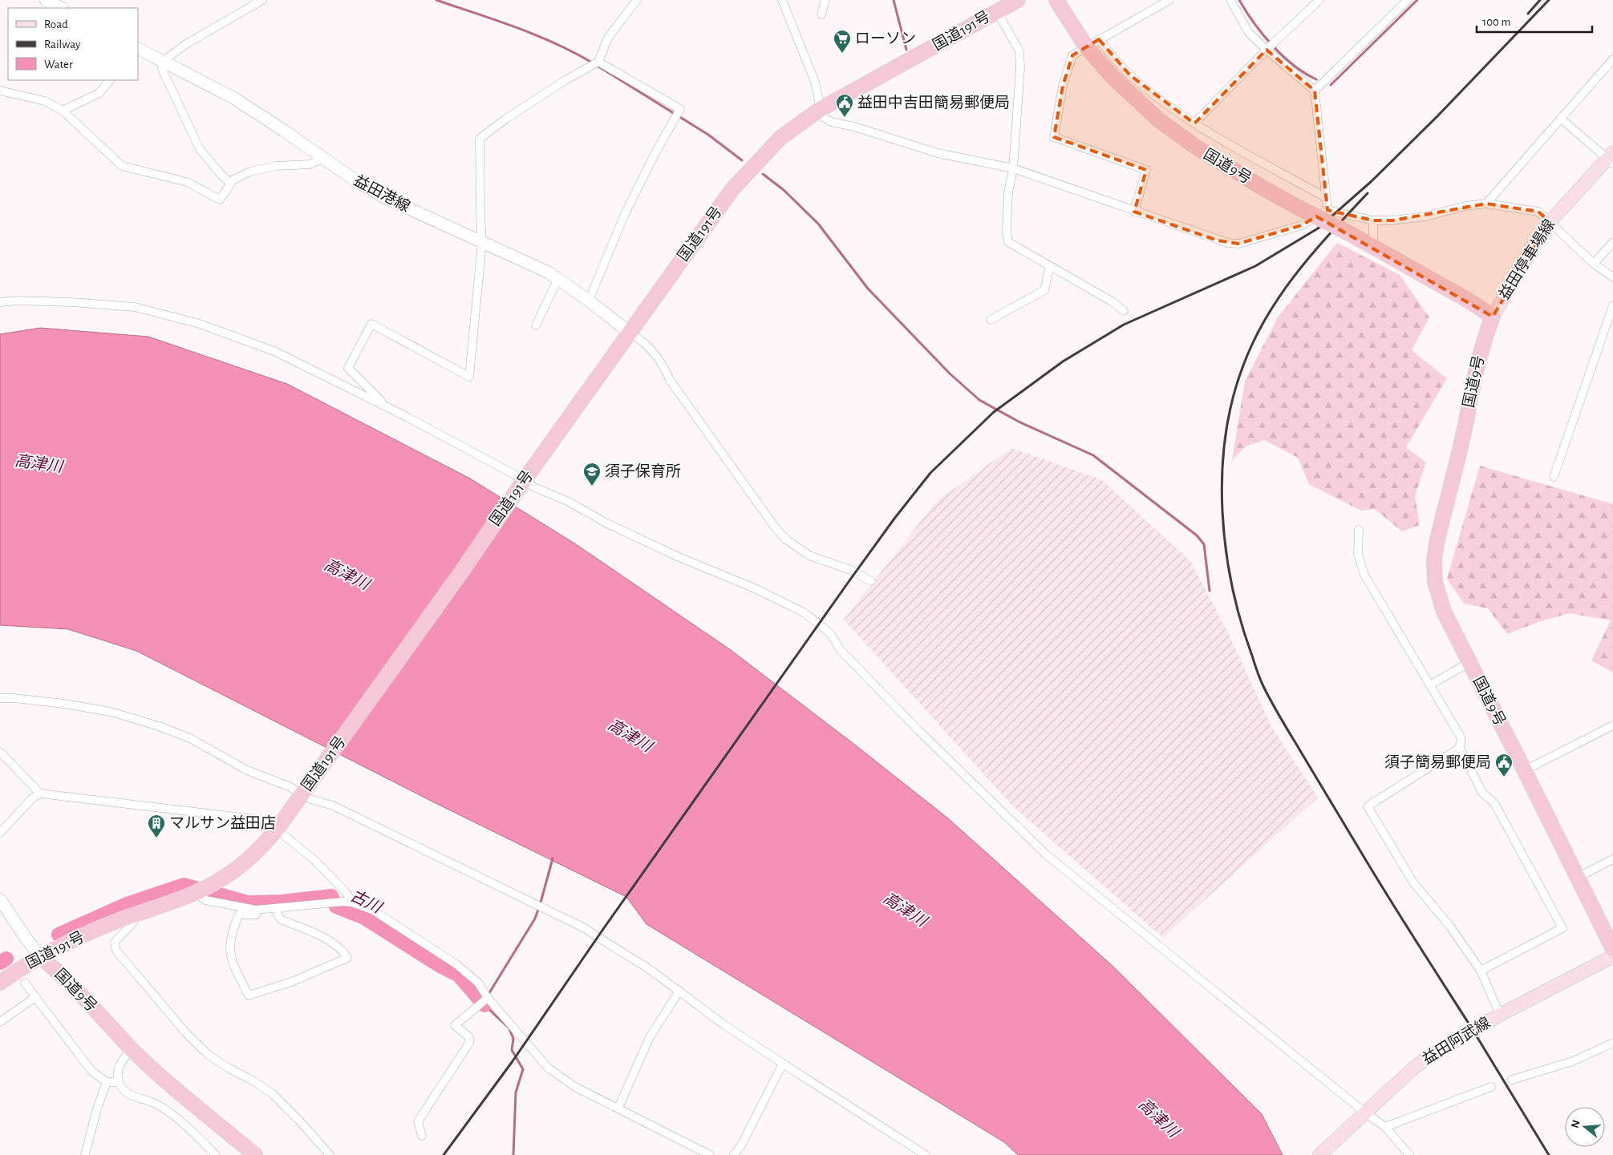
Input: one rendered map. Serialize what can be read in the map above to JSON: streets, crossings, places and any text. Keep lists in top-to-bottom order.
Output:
{
  "streets": {
    "highway": ["国道191号", "国道9号"],
    "main road": ["益田港線", "益田停車場線", "益田阿武線"]
  },
  "crossings": [
    ["国道191号", "国道9号"],
    ["国道191号", "益田港線"],
    ["国道9号", "益田停車場線"]
  ],
  "water": ["高津川", "古川"],
  "places": {
    "supermarket": ["ローソン"],
    "public building": ["益田中吉田簡易郵便局", "須子簡易郵便局"],
    "school or university": ["須子保育所"],
    "building": ["マルサン益田店"]
  },
  "legend": ["Road", "Railway", "Water"],
  "scale_bar": "100 m",
  "north": "left"
}
